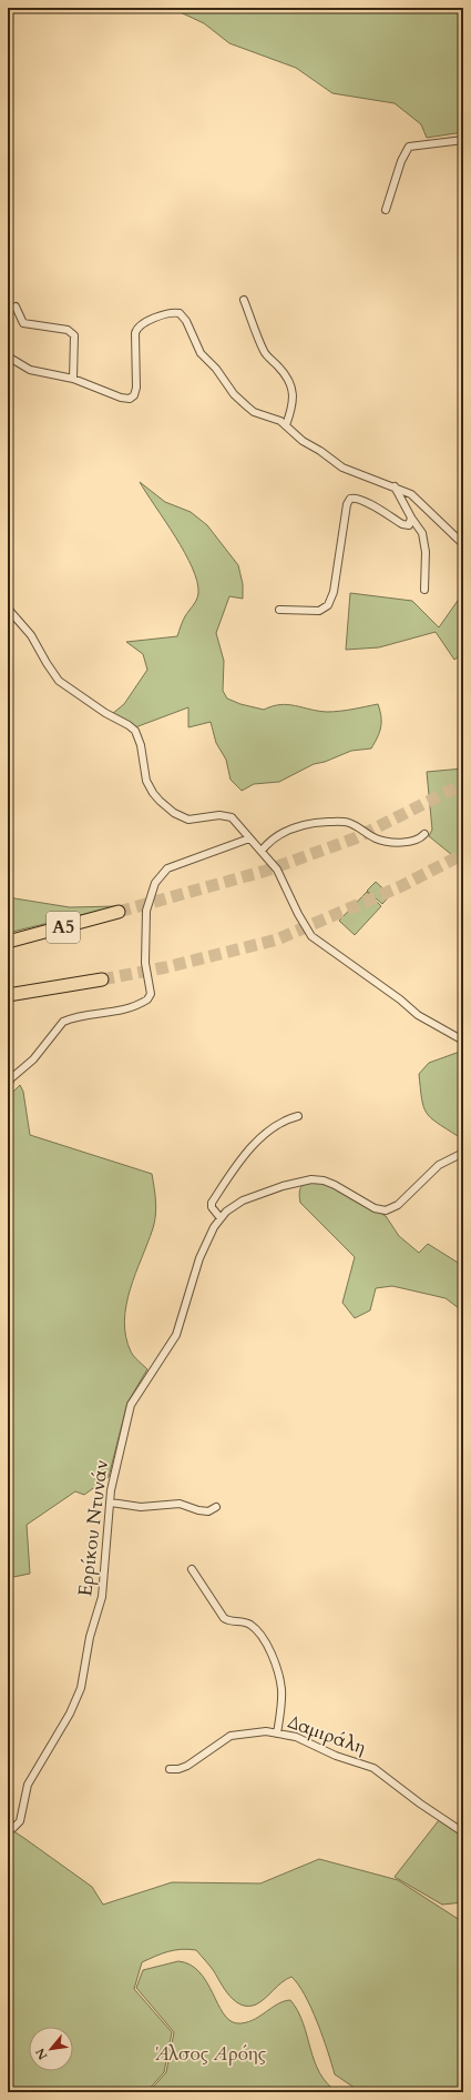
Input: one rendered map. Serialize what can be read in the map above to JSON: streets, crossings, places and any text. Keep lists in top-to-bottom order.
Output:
{
  "streets": {
    "highway": ["Α5"],
    "street": ["Ερρίκου Ντυνάν", "Δαμιράλη"]
  },
  "parks": ["Άλσος Αρόης"],
  "north": "bottom left"
}
